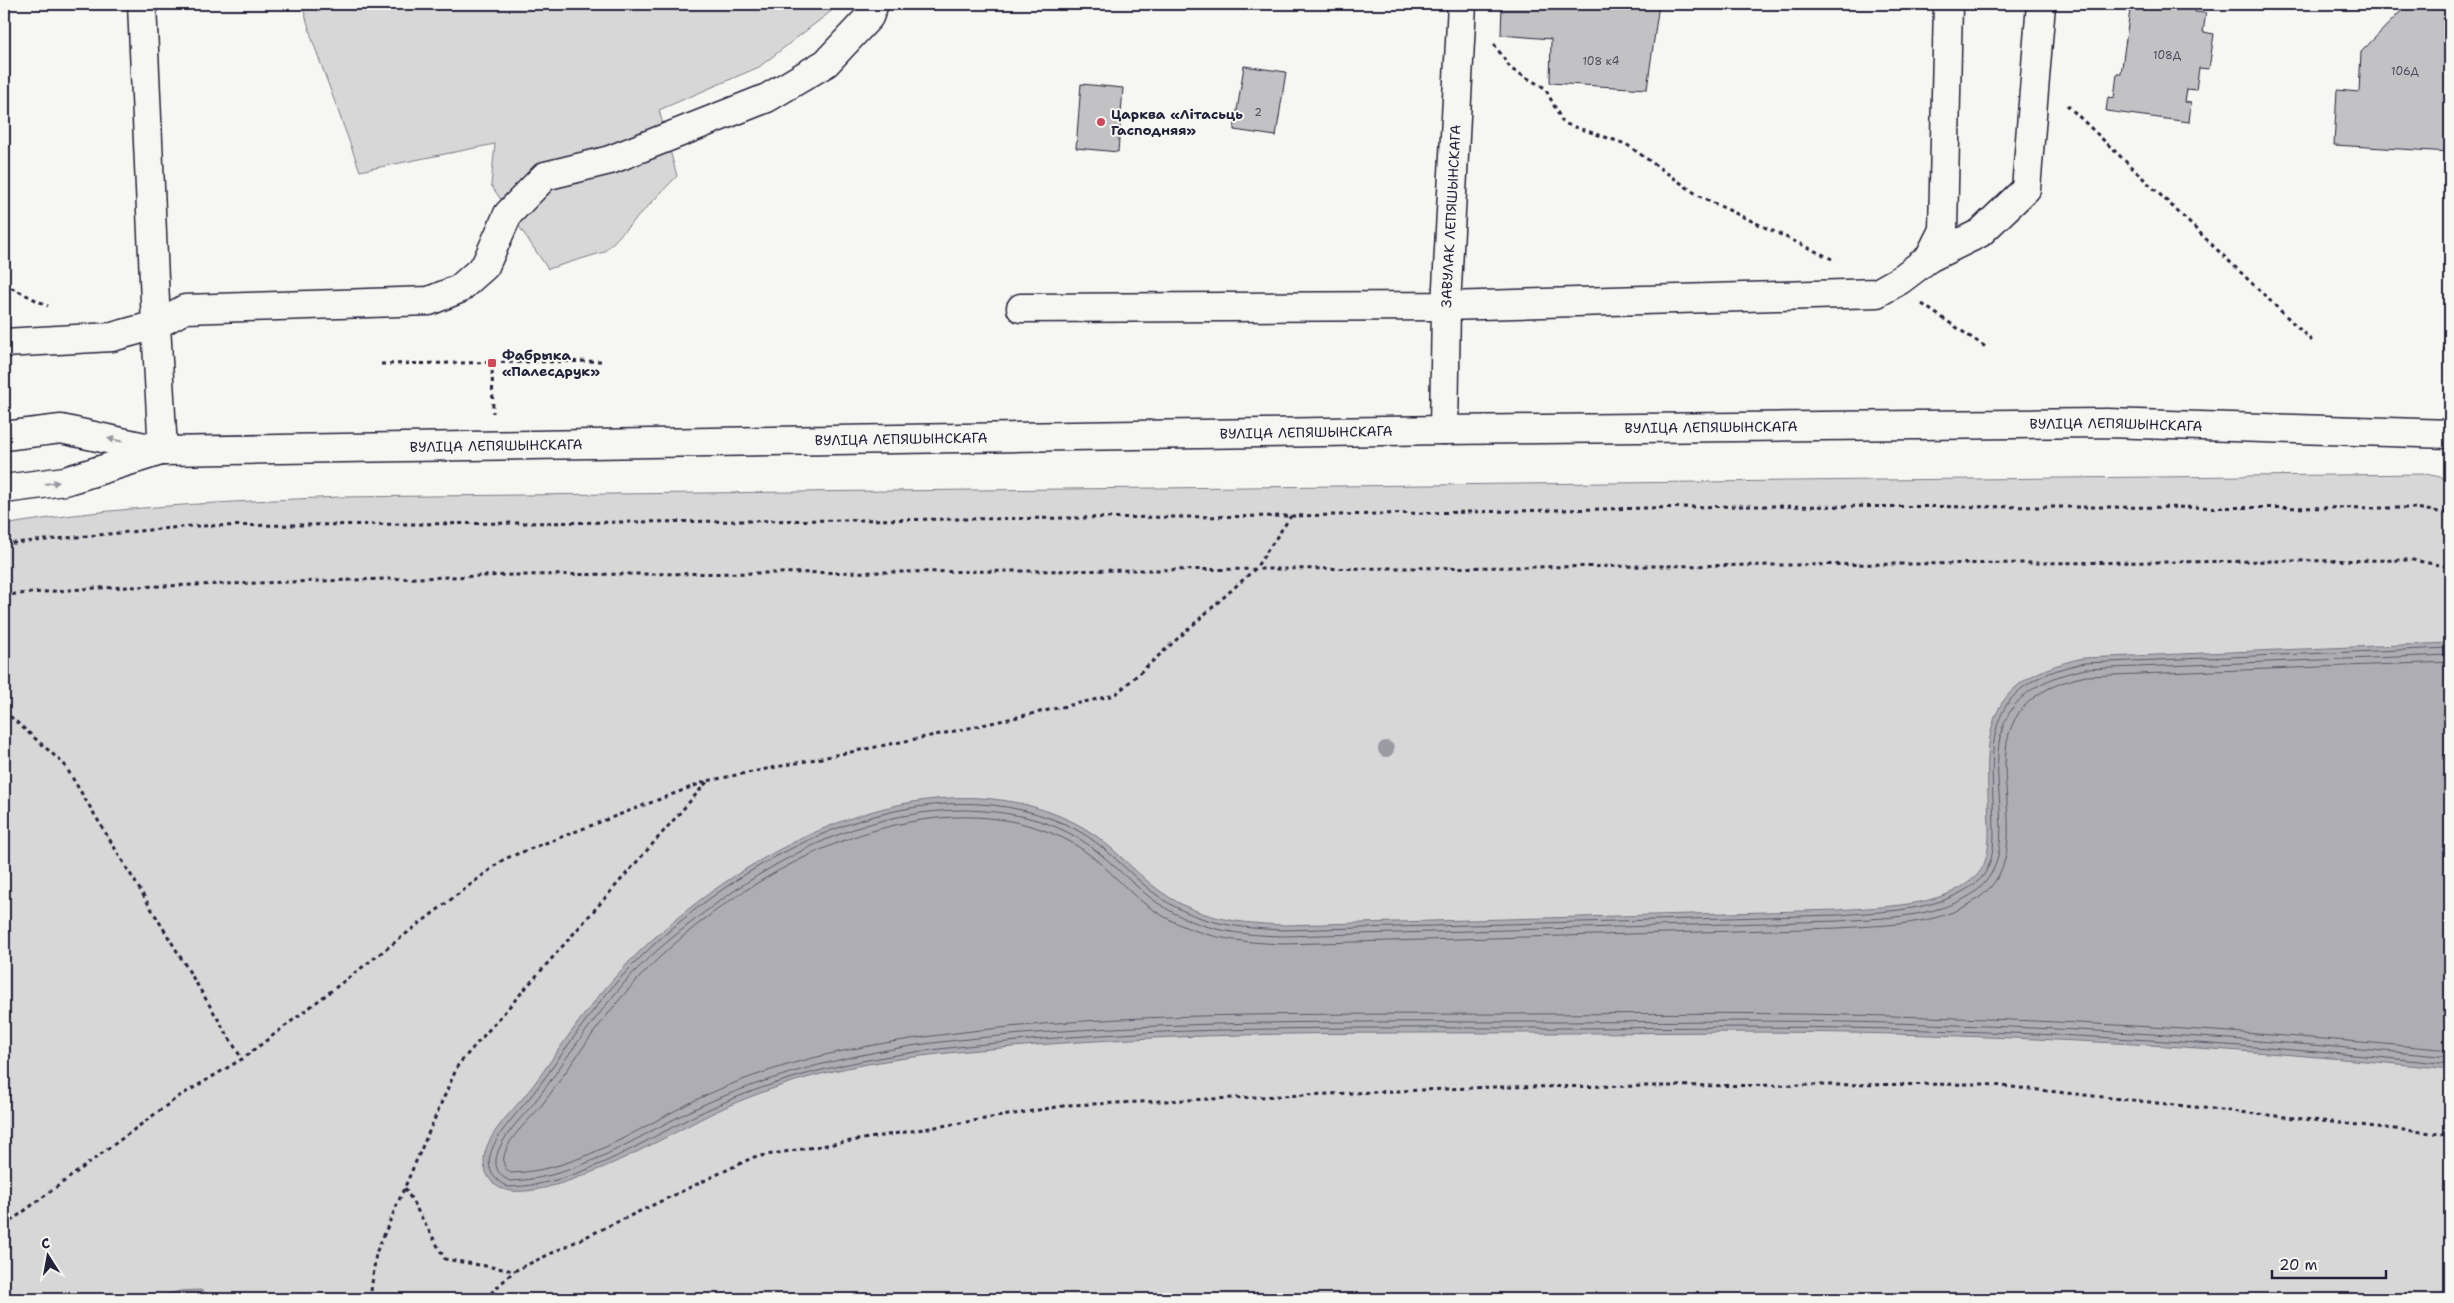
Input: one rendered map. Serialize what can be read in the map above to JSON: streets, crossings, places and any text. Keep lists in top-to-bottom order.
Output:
{
  "streets": {
    "main road": ["ЗАВУЛАК ЛЕПЯШЫНСКАГА", "ВУЛІЦА ЛЕПЯШЫНСКАГА"]
  },
  "crossings": [
    ["ЗАВУЛАК ЛЕПЯШЫНСКАГА", "ВУЛІЦА ЛЕПЯШЫНСКАГА"]
  ],
  "places": {
    "other": ["Царква «Літасьць Гасподняя»"],
    "transit": ["Фабрыка «Палесдрук»"]
  },
  "house_numbers": [
    "108Д",
    "108 к4",
    "106Д",
    "2"
  ],
  "scale_bar": "20 m",
  "north": "top"
}
